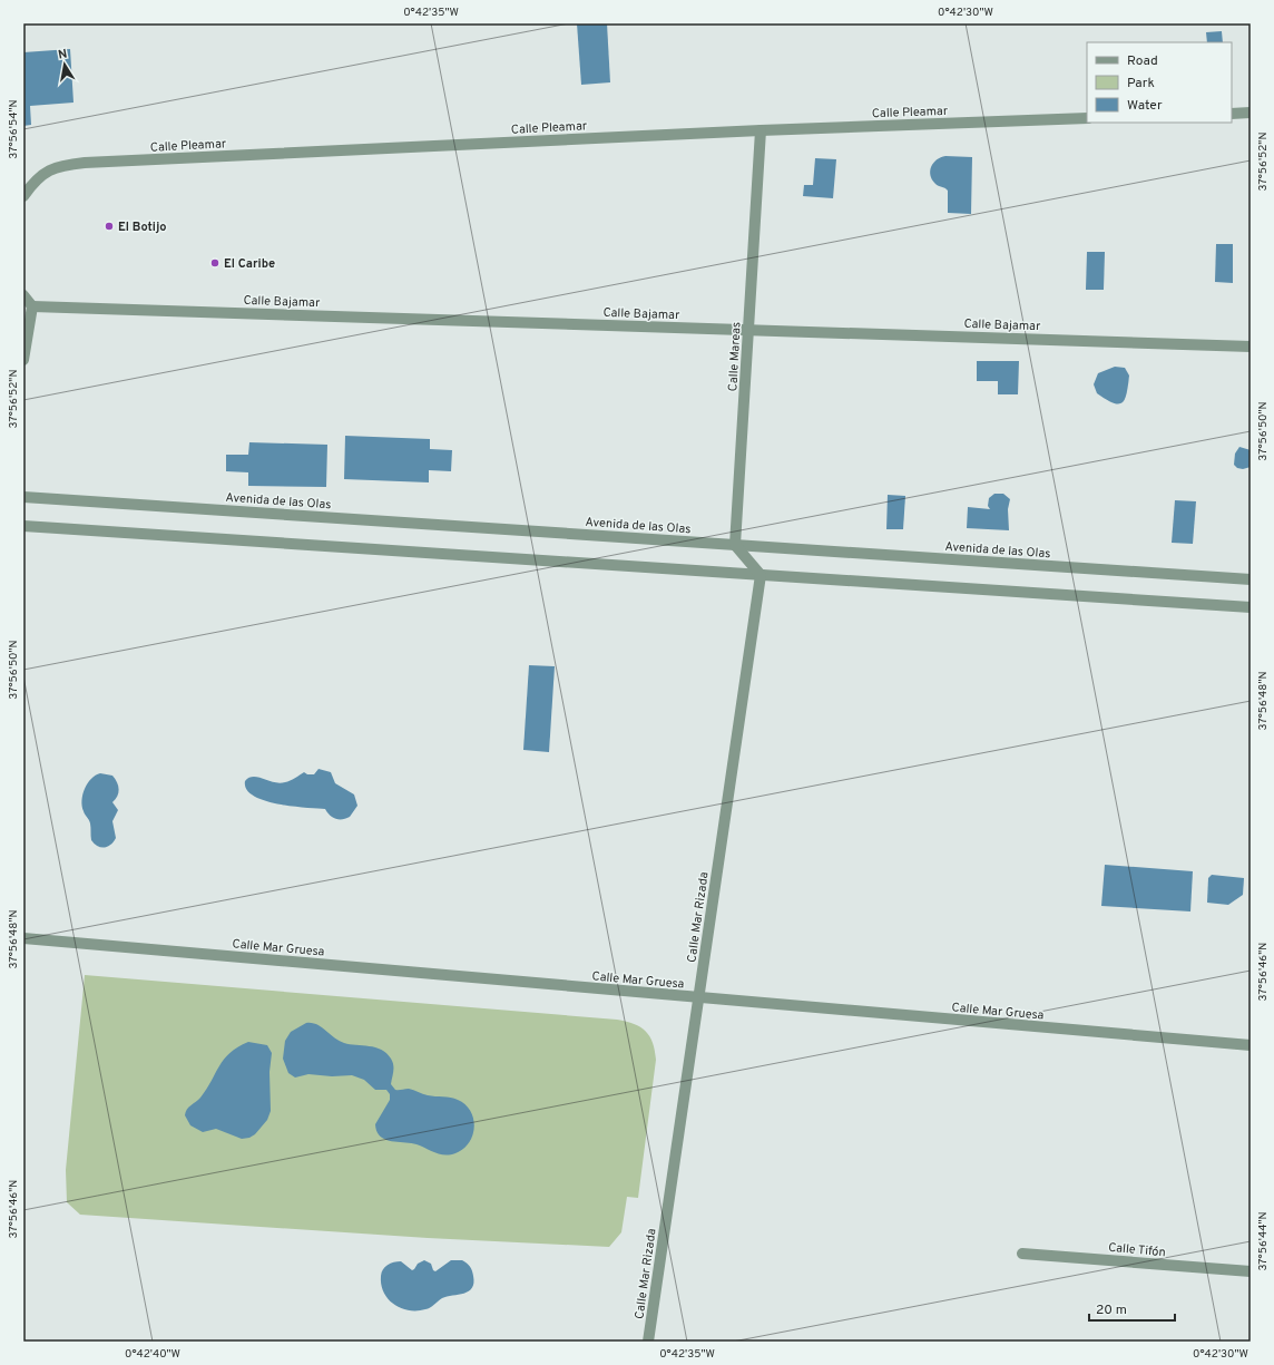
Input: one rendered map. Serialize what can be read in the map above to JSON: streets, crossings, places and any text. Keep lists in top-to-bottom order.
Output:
{
  "streets": {
    "street": [
      "Calle Pleamar",
      "Calle Bajamar",
      "Calle Mareas",
      "Avenida de las Olas",
      "Calle Mar Rizada",
      "Calle Mar Gruesa",
      "Calle Tifón"
    ]
  },
  "crossings": [
    ["Calle Pleamar", "Calle Mareas"],
    ["Calle Bajamar", "Calle Mareas"],
    ["Calle Mareas", "Avenida de las Olas"],
    ["Calle Mar Rizada", "Calle Mar Gruesa"]
  ],
  "places": ["El Botijo", "El Caribe"],
  "legend": ["Road", "Park", "Water"],
  "scale_bar": "20 m",
  "north": "top",
  "coordinates": [
    "0°42'35\"W",
    "0°42'30\"W",
    "37°56'54\"N",
    "37°56'52\"N",
    "37°56'50\"N",
    "37°56'48\"N",
    "37°56'46\"N",
    "37°56'44\"N",
    "0°42'40\"W"
  ]
}
